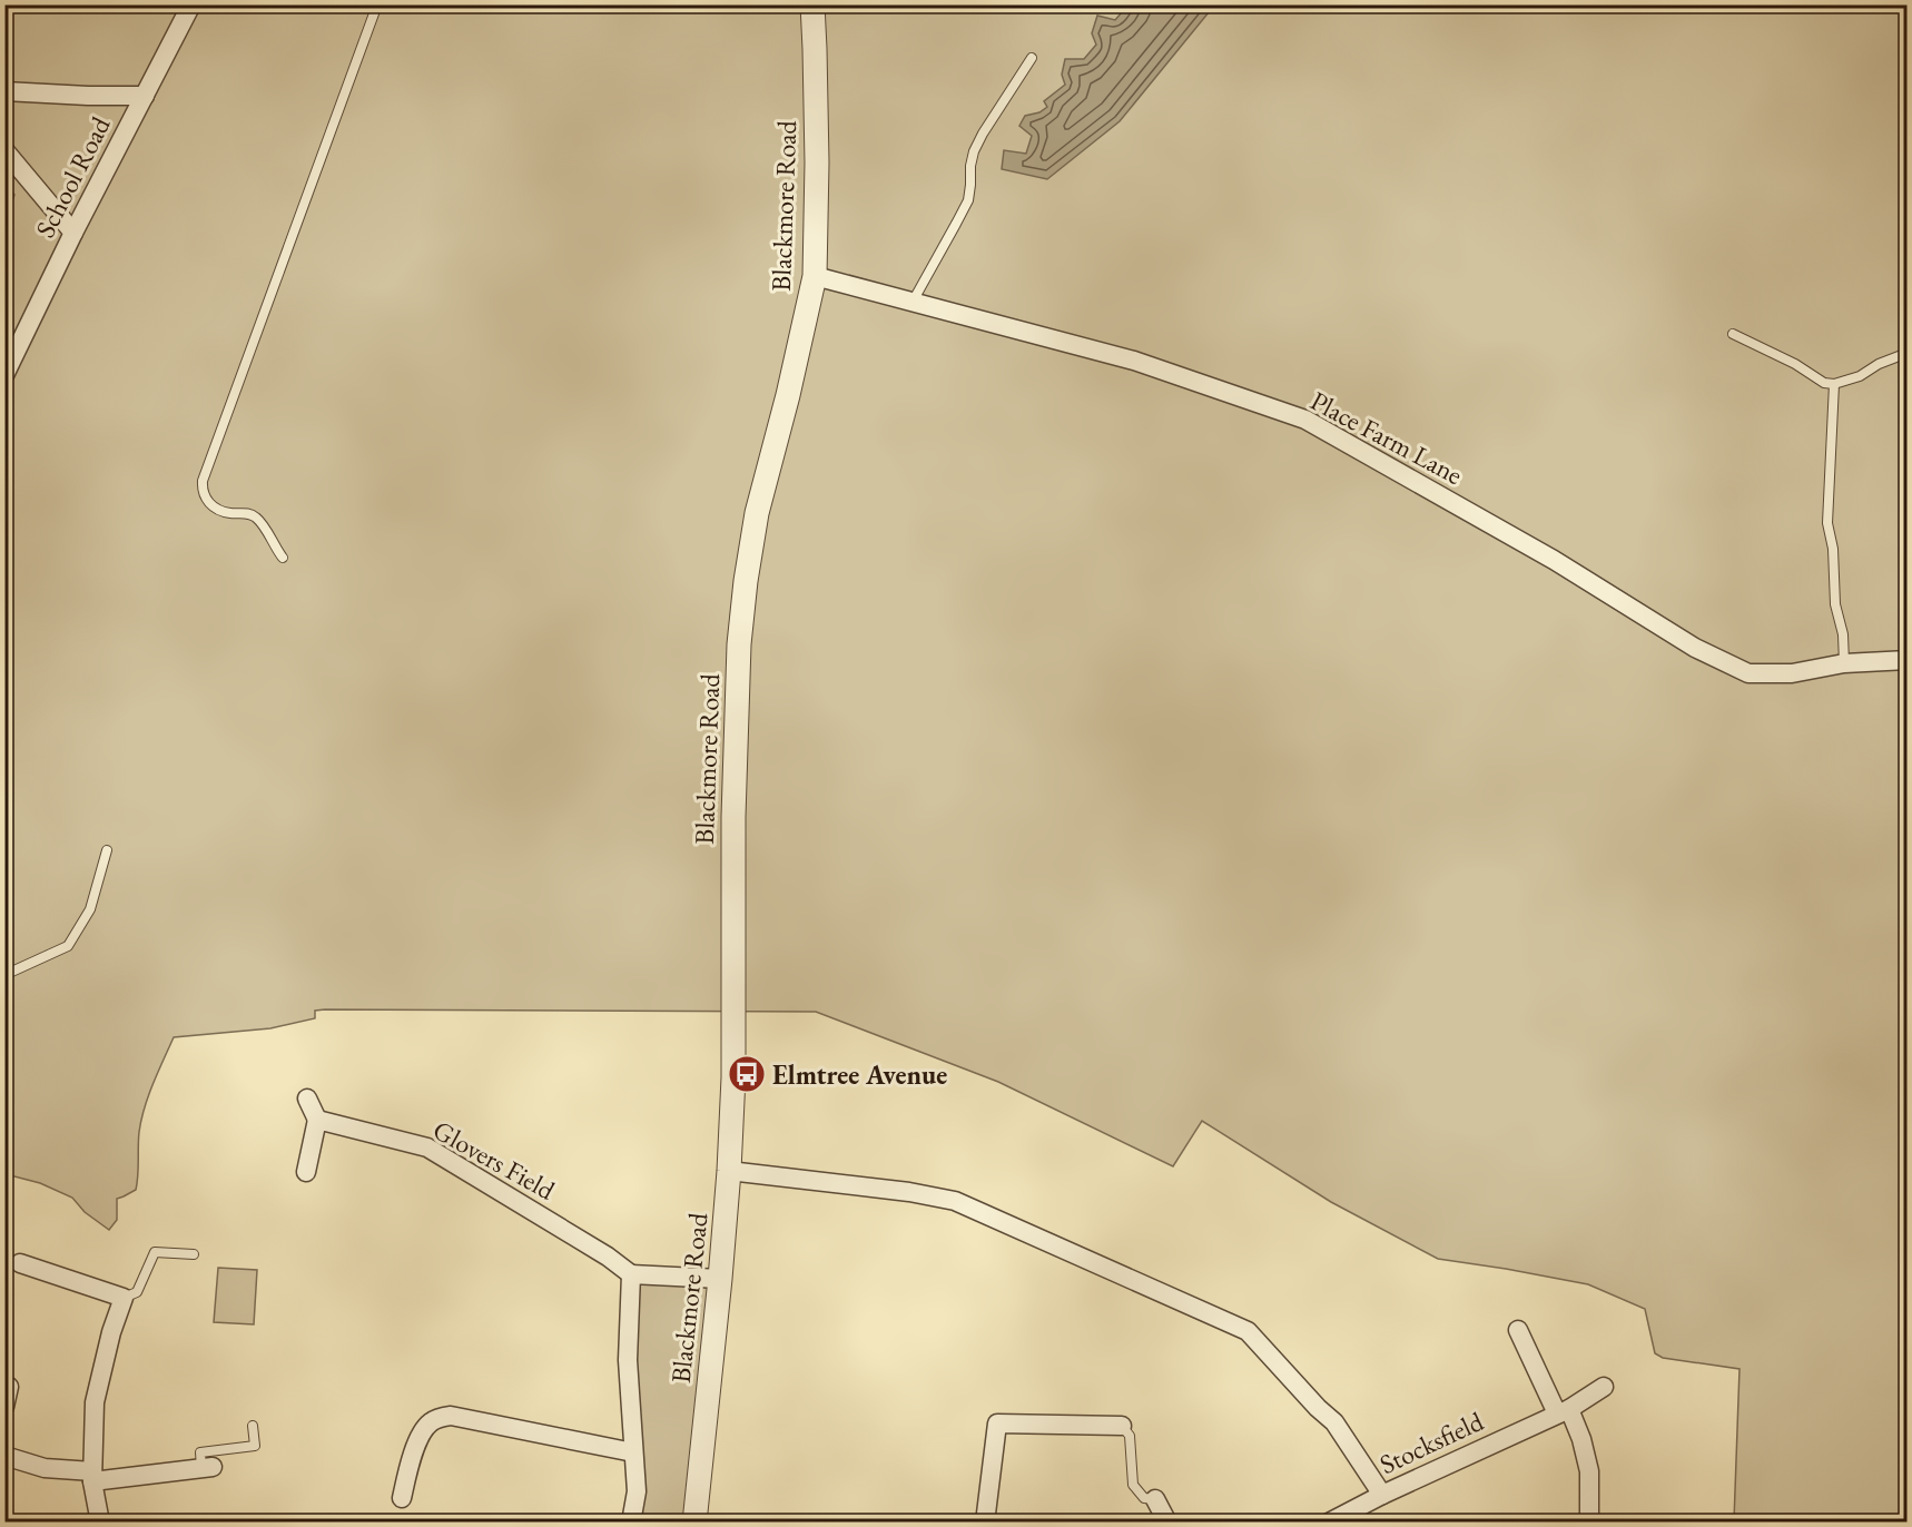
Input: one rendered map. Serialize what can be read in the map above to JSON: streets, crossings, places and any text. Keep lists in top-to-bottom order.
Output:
{
  "streets": {
    "street": [
      "School Road",
      "Blackmore Road",
      "Place Farm Lane",
      "Glovers Field",
      "Stocksfield"
    ]
  },
  "crossings": [
    ["Blackmore Road", "Place Farm Lane"]
  ],
  "places": {
    "bus stop": ["Elmtree Avenue"]
  }
}
